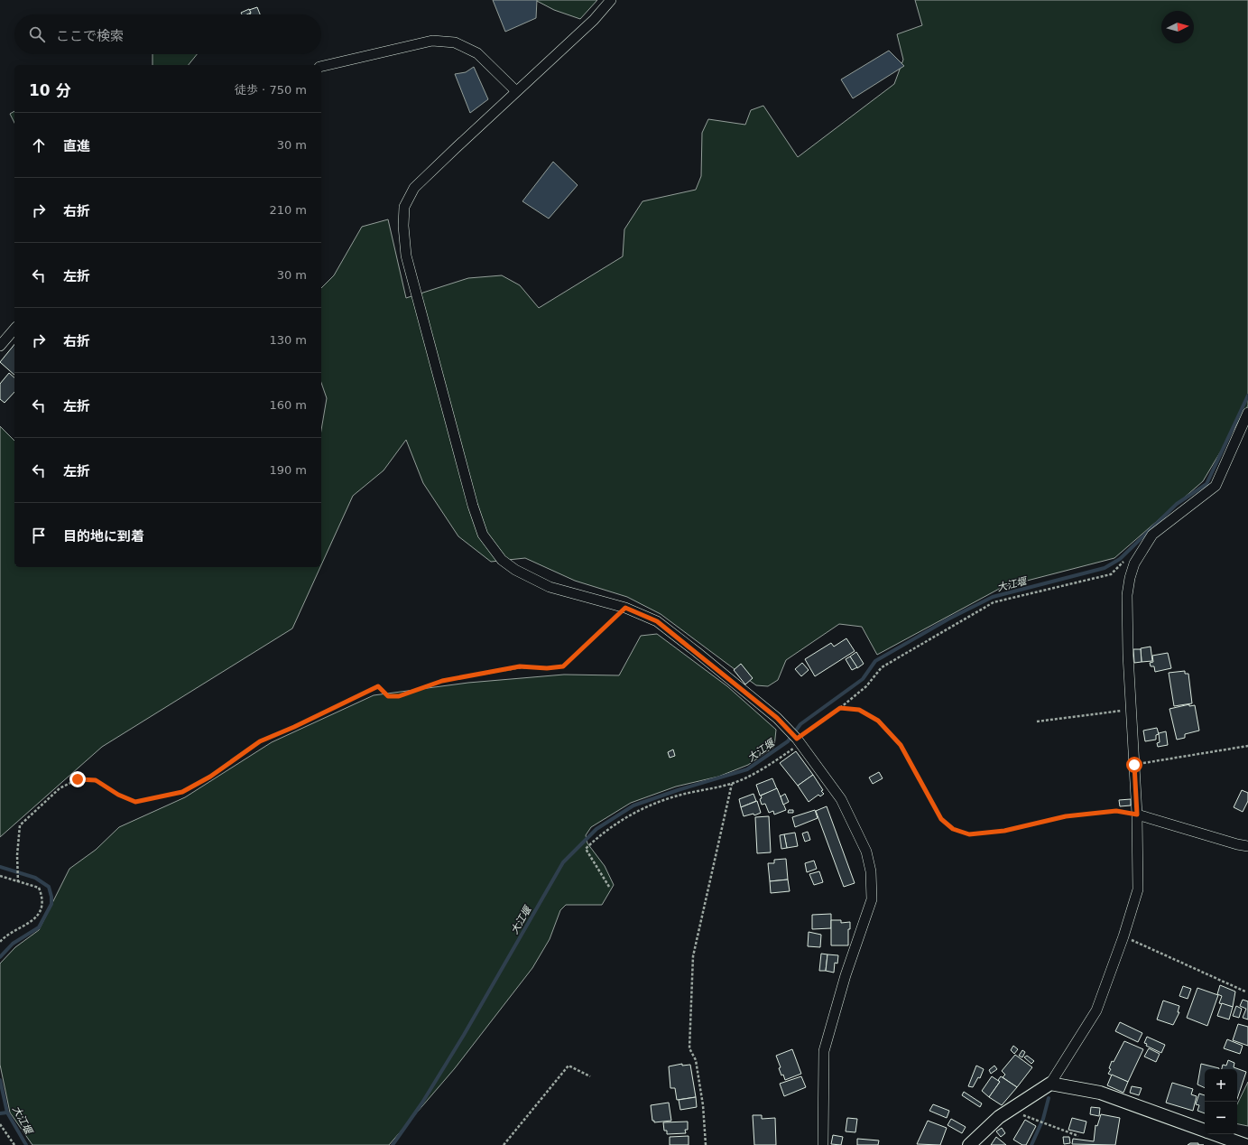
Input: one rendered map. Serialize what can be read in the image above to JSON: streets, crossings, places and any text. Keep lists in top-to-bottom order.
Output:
{
  "water": ["大江堰"],
  "north": "right",
  "page": {
    "search": "ここで検索",
    "heading": ["10 分", "徒歩 · 750 m"],
    "list": [
      ["直進", "30 m"],
      ["右折", "210 m"],
      ["左折", "30 m"],
      ["右折", "130 m"],
      ["左折", "160 m"],
      ["左折", "190 m"],
      "目的地に到着"
    ],
    "map_buttons": ["+", "−"]
  }
}
